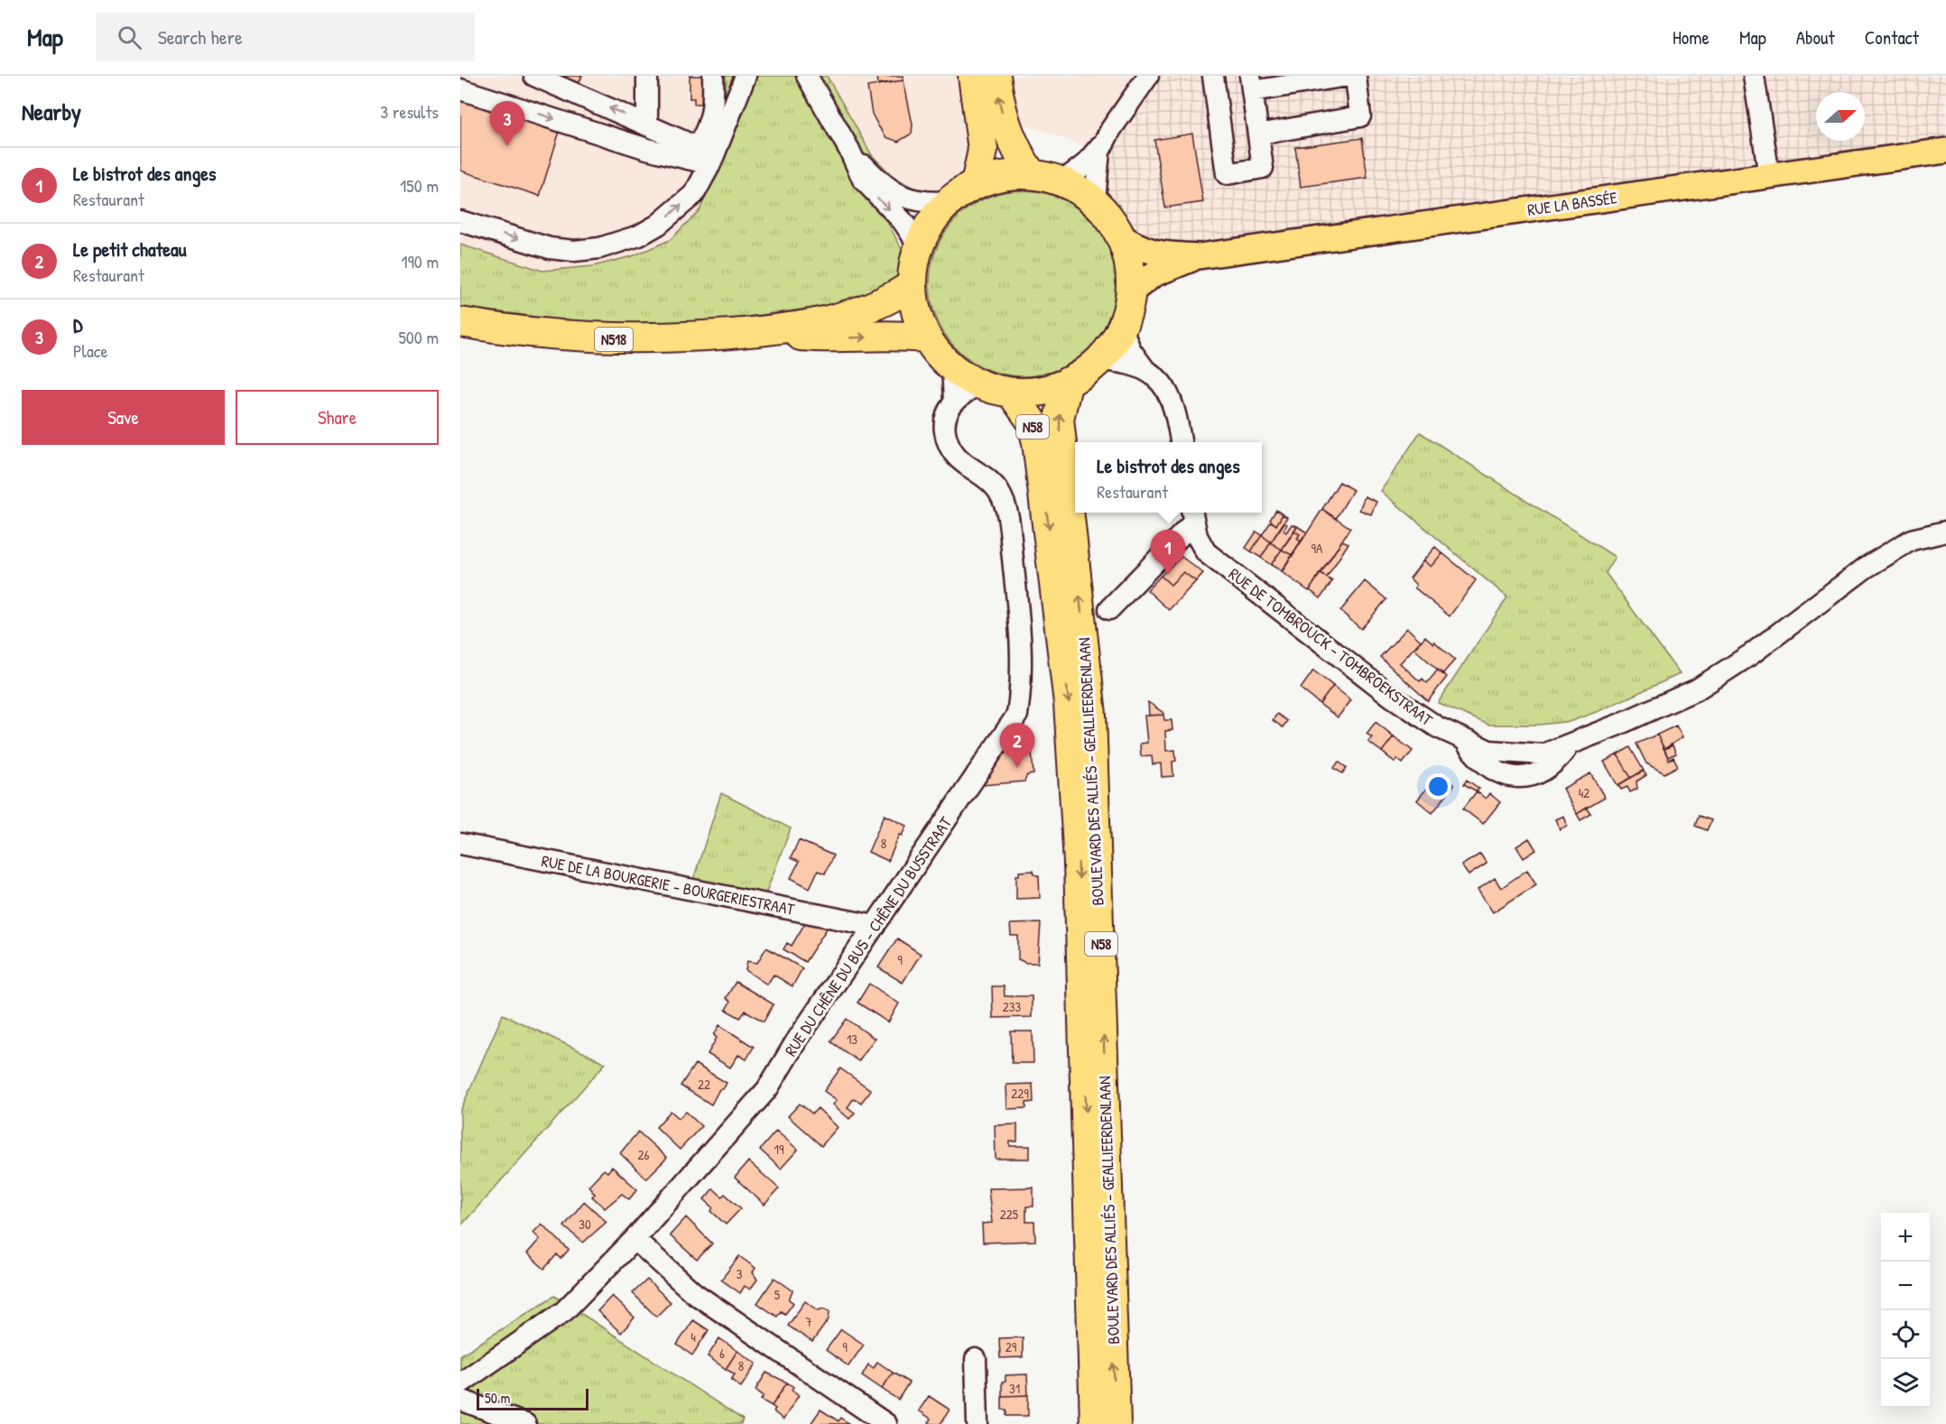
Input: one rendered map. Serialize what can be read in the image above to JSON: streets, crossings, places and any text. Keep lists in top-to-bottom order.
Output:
{
  "streets": {
    "highway": ["N518", "N58", "BOULEVARD DES ALLIÉS - GEALLIEERDENLAAN"],
    "main road": ["RUE LA BASSÉE"],
    "street": ["RUE DE TOMBROUCK - TOMBROEKSTRAAT", "RUE DE LA BOURGERIE - BOURGERIESTRAAT", "RUE DU CHÊNE DU BUS - CHÊNE DU BUSSTRAAT"]
  },
  "crossings": [
    ["RUE DE LA BOURGERIE - BOURGERIESTRAAT", "RUE DU CHÊNE DU BUS - CHÊNE DU BUSSTRAAT"]
  ],
  "house_numbers": [
    "9A",
    "42",
    "8",
    "9",
    "233",
    "13",
    "22",
    "229",
    "19",
    "26",
    "225",
    "30",
    "3",
    "5",
    "7",
    "4",
    "9",
    "29",
    "6",
    "8",
    "31"
  ],
  "scale_bar": "50 m",
  "north": "right",
  "page": {
    "header": "Map",
    "search": "Search here",
    "nav": [
      "Home",
      "Map",
      "About",
      "Contact"
    ],
    "heading": ["Nearby", "3 results"],
    "pins": ["3", "1", "2"],
    "list": [
      {
        "mark": "1",
        "name": "Le bistrot des anges",
        "note": "Restaurant",
        "value": "150 m"
      },
      {
        "mark": "2",
        "name": "Le petit chateau",
        "note": "Restaurant",
        "value": "190 m"
      },
      {
        "mark": "3",
        "name": "D",
        "note": "Place",
        "value": "500 m"
      }
    ],
    "buttons": ["Save", "Share"],
    "popup": ["Le bistrot des anges", "Restaurant"],
    "map_buttons": ["+", "−"],
    "scale": "50 m"
  }
}
